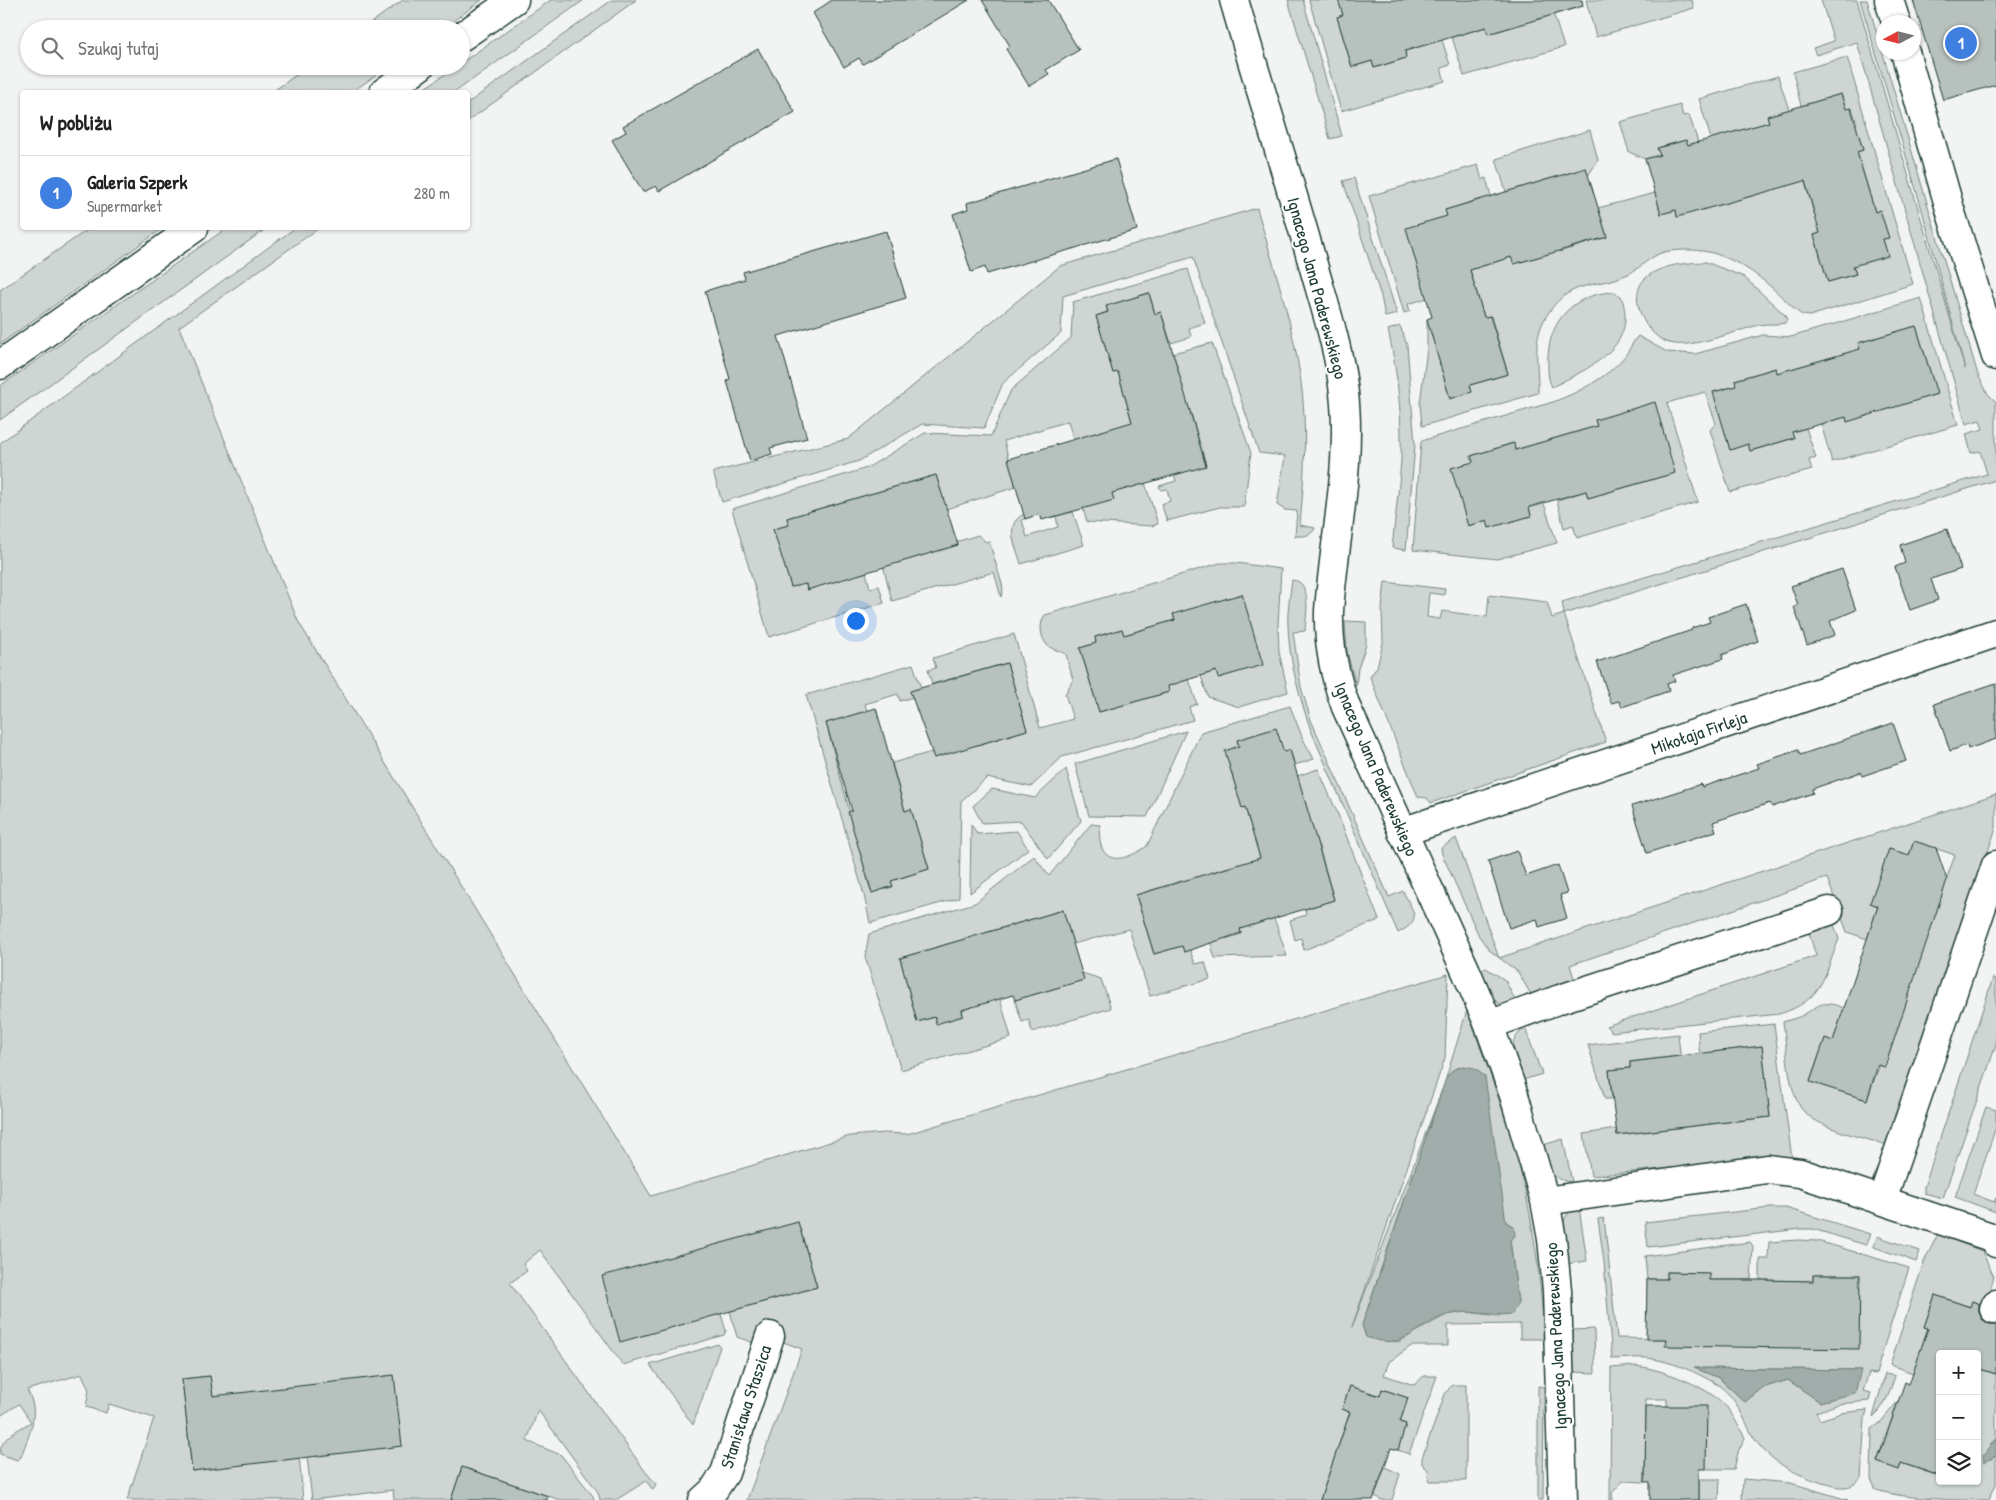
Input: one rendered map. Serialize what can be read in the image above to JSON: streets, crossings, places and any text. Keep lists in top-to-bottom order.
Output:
{
  "streets": {
    "street": ["Ignacego Jana Paderewskiego", "Mikołaja Firleja", "Stanisława Staszica"]
  },
  "crossings": [
    ["Ignacego Jana Paderewskiego", "Mikołaja Firleja"]
  ],
  "north": "left",
  "page": {
    "search": "Szukaj tutaj",
    "pins": "1",
    "heading": "W pobliżu",
    "list": [
      {
        "mark": "1",
        "name": "Galeria Szperk",
        "note": "Supermarket",
        "value": "280 m"
      }
    ],
    "map_buttons": ["+", "−"]
  }
}
